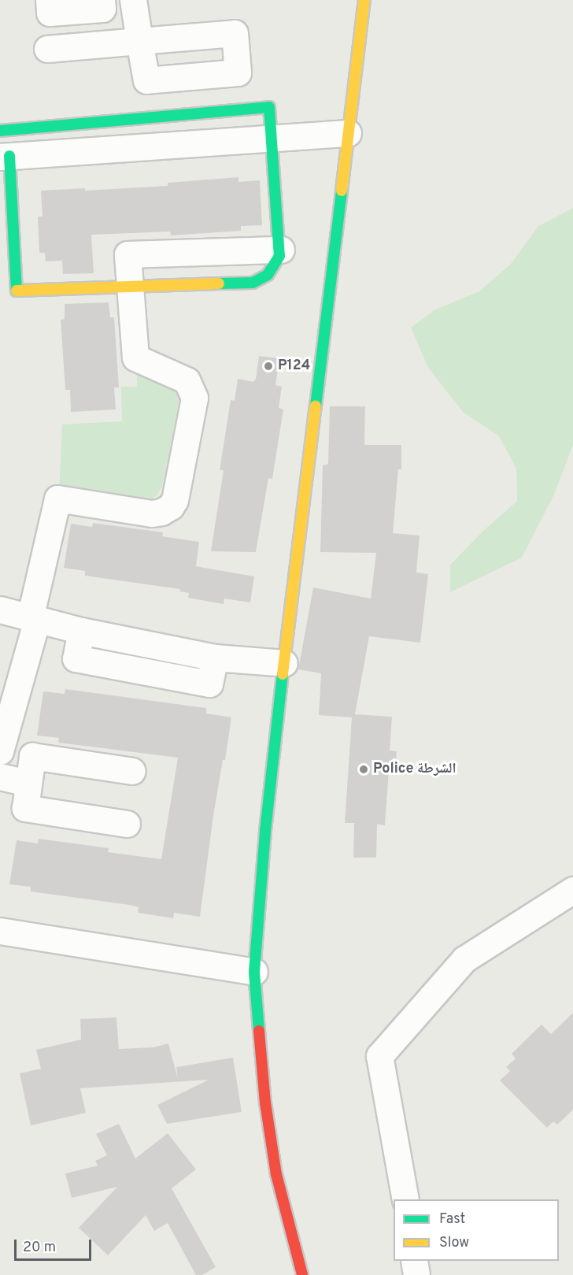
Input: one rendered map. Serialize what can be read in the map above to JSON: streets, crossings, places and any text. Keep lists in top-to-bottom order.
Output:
{
  "places": ["P124", "Police الشرطة"],
  "legend": ["Fast", "Slow"],
  "scale_bar": "20 m"
}
